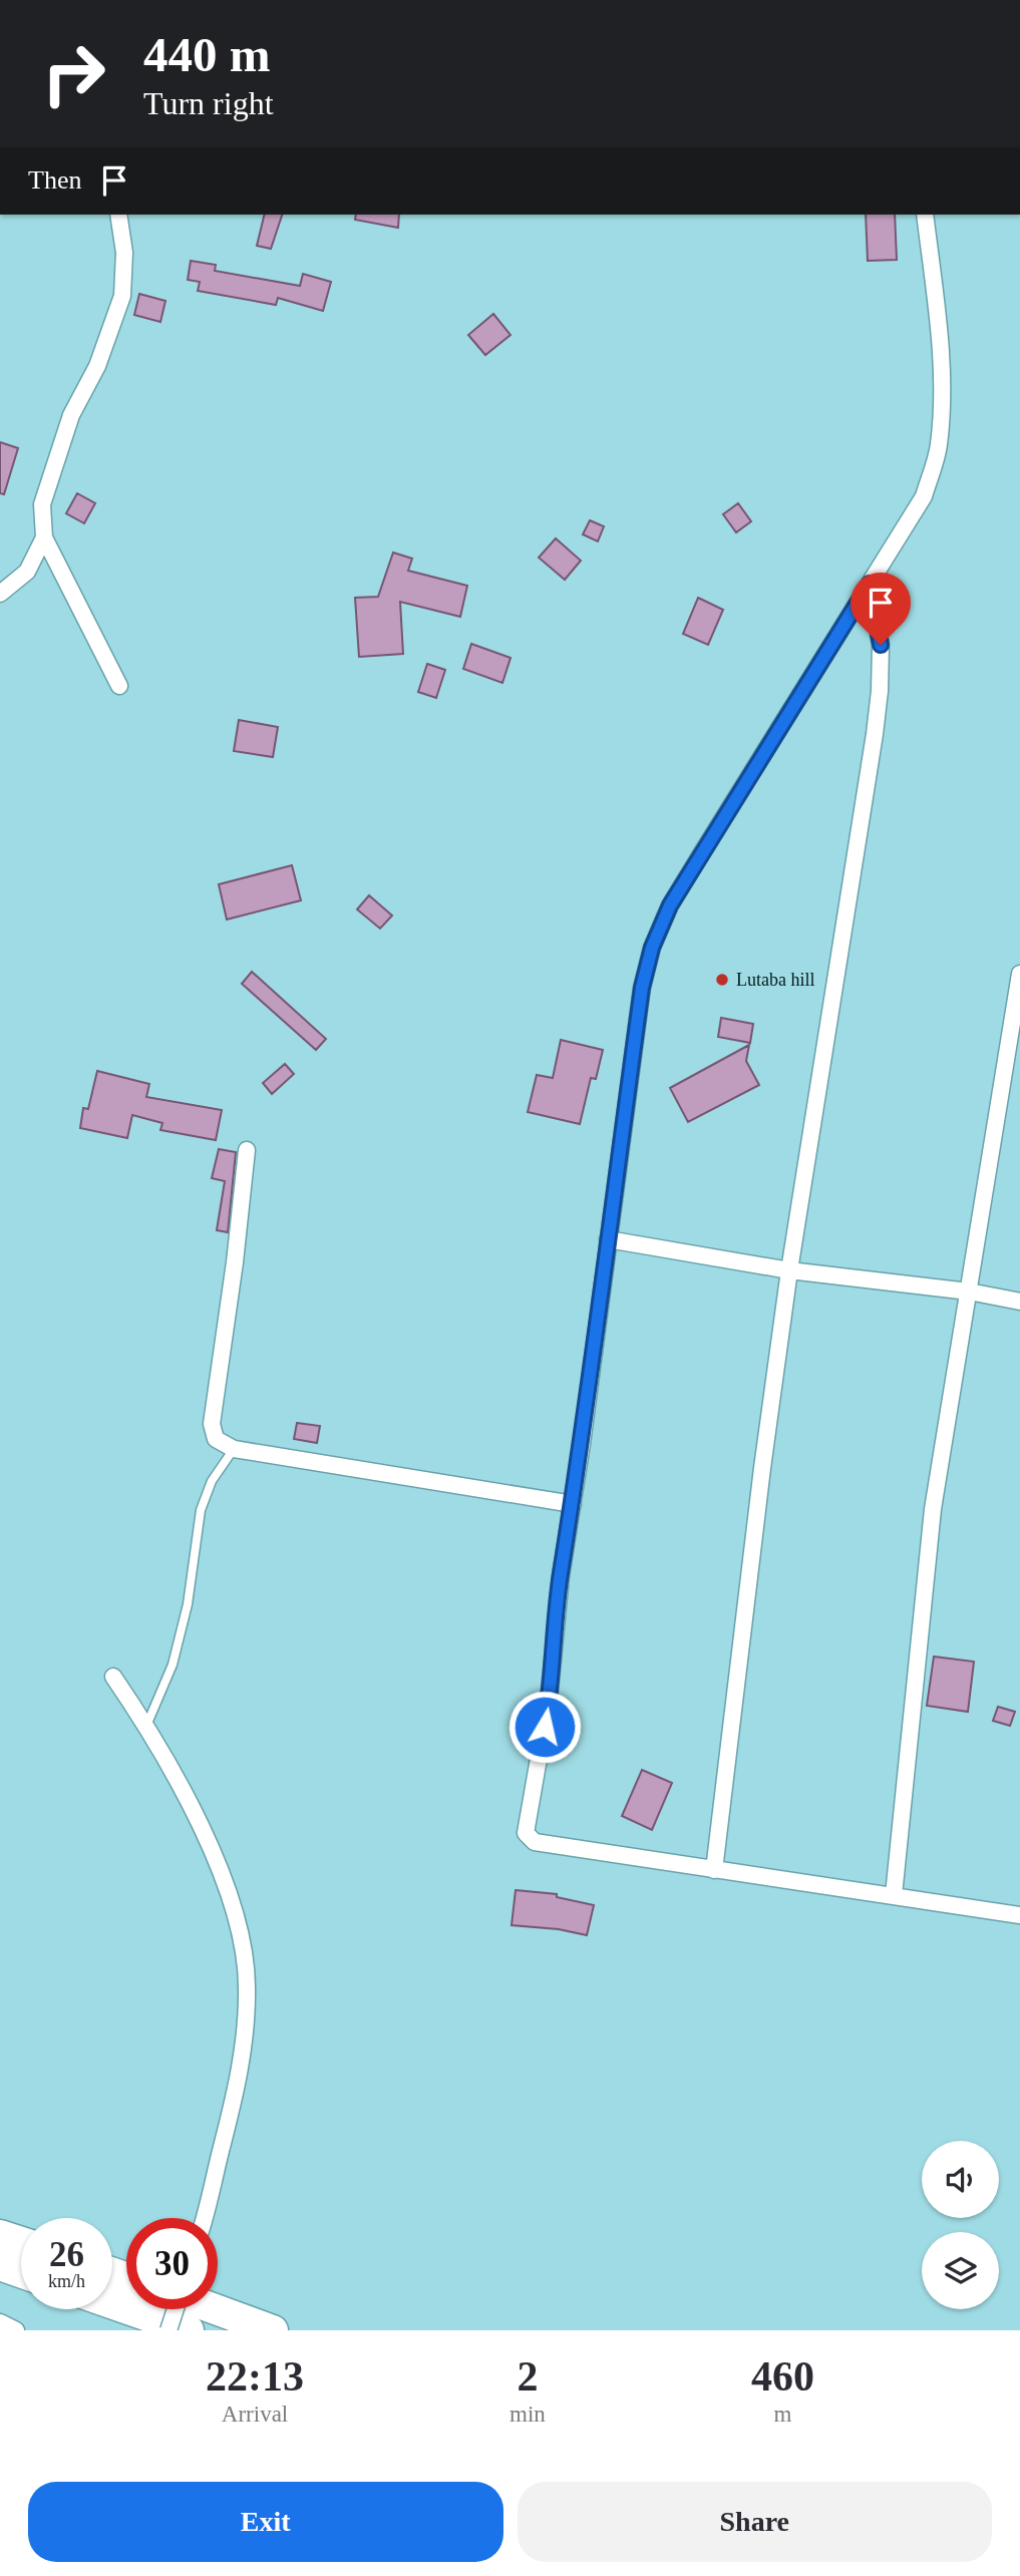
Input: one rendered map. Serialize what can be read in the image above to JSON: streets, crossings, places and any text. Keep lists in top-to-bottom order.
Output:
{
  "places": ["Lutaba hill"],
  "page": {
    "turn": ["440 m", "Turn right"],
    "then": "Then",
    "speed": "26 km/h",
    "limit": "30",
    "eta": [
      "22:13",
      "Arrival",
      "2",
      "min",
      "460",
      "m"
    ],
    "buttons": ["Exit", "Share"]
  }
}
